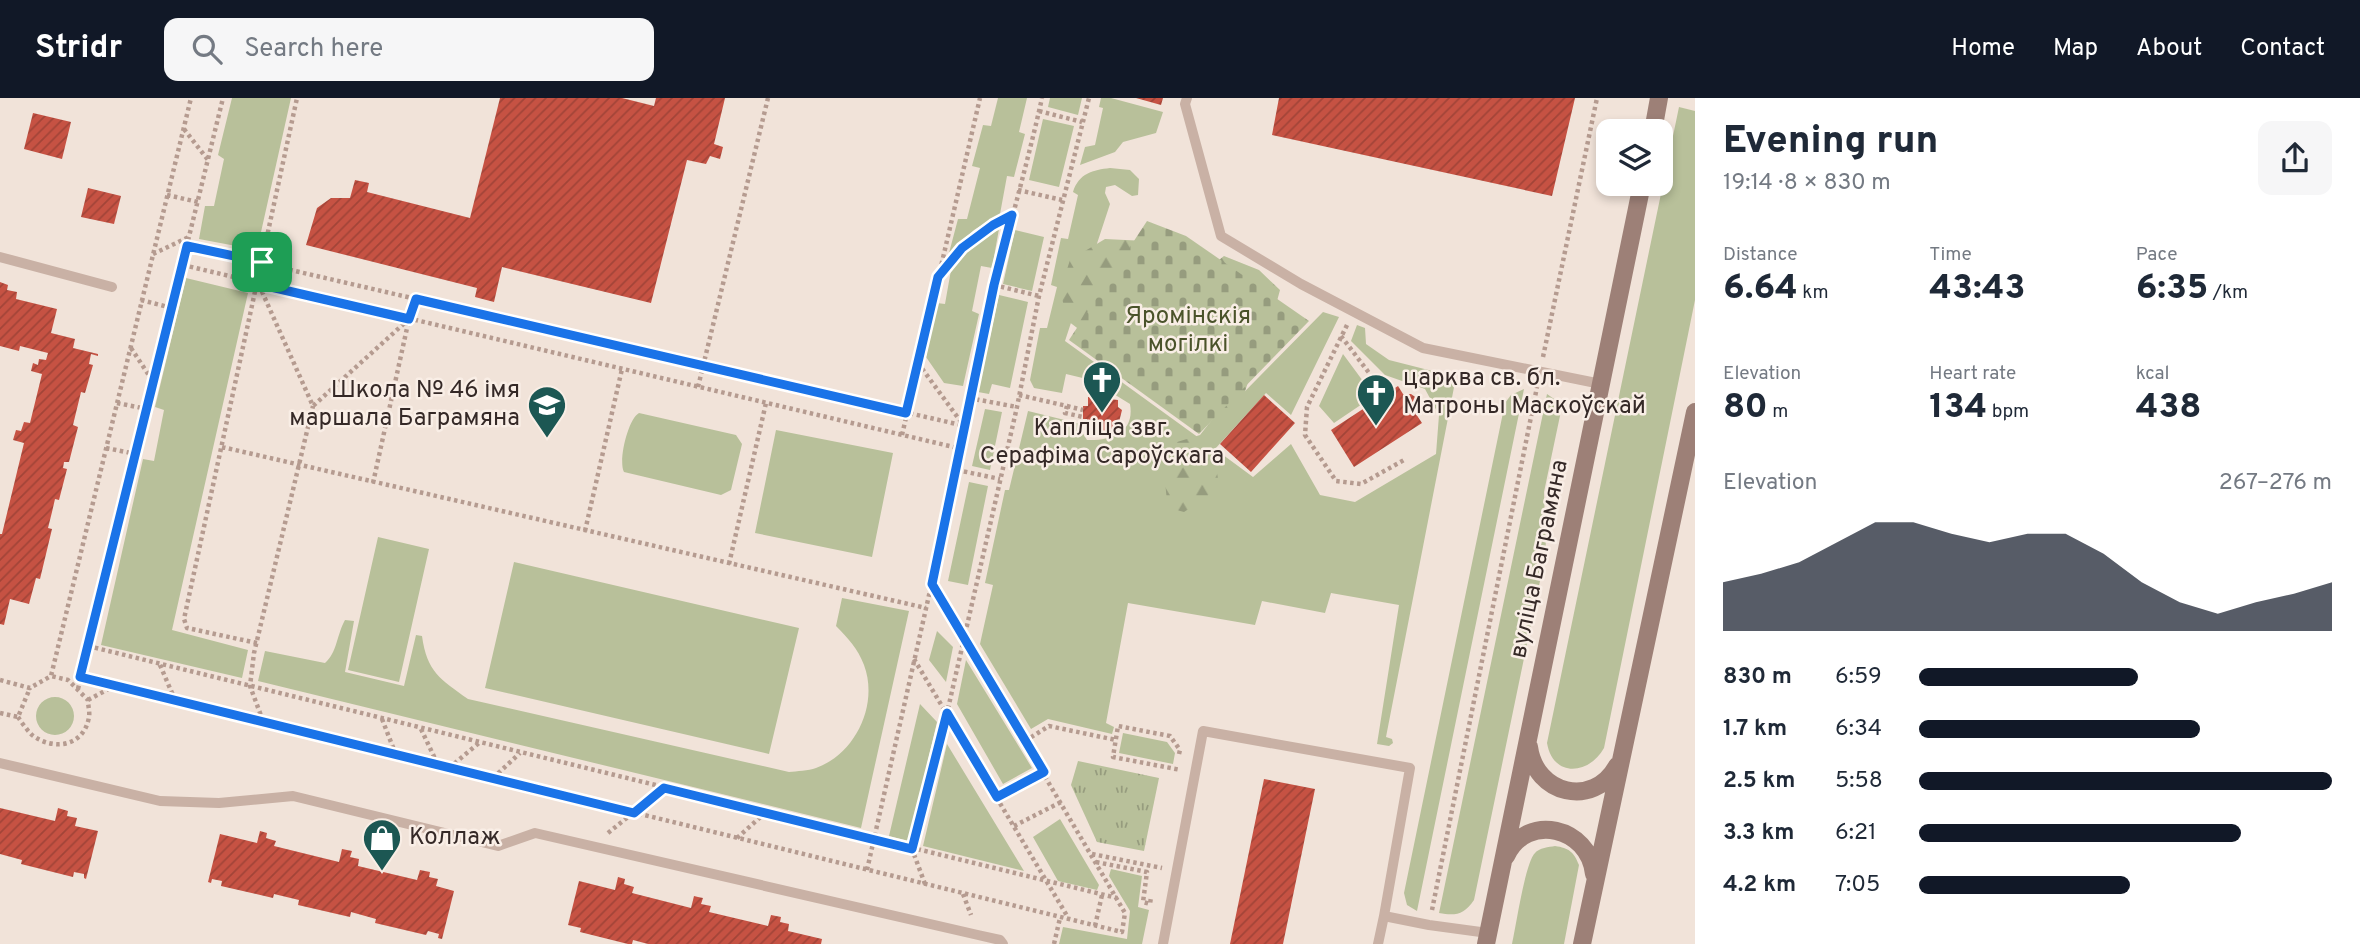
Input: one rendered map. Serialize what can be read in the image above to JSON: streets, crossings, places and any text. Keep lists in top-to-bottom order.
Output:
{
  "streets": {
    "street": ["вуліца Баграмяна"]
  },
  "parks": ["Яромінскія могілкі"],
  "places": {
    "church": ["Капліца звг. Серафіма Сароўскага", "царква св. бл. Матроны Маскоўскай"],
    "school or university": ["Школа № 46 імя маршала Баграмяна"],
    "shop": ["Коллаж"]
  },
  "page": {
    "header": "Stridr",
    "search": "Search here",
    "nav": [
      "Home",
      "Map",
      "About",
      "Contact"
    ],
    "heading": ["Evening run", "19:14 · 8 × 830 m"],
    "stats": [
      ["Distance", "6.64 km"],
      ["Time", "43:43"],
      ["Pace", "6:35 /km"],
      ["Elevation", "80 m"],
      ["Heart rate", "134 bpm"],
      ["kcal", "438"]
    ],
    "chart": ["Elevation", "267–276 m"],
    "list": [
      {
        "name": "830 m",
        "note": "6:59"
      },
      {
        "name": "1.7 km",
        "note": "6:34"
      },
      {
        "name": "2.5 km",
        "note": "5:58"
      },
      {
        "name": "3.3 km",
        "note": "6:21"
      },
      {
        "name": "4.2 km",
        "note": "7:05"
      }
    ]
  }
}
